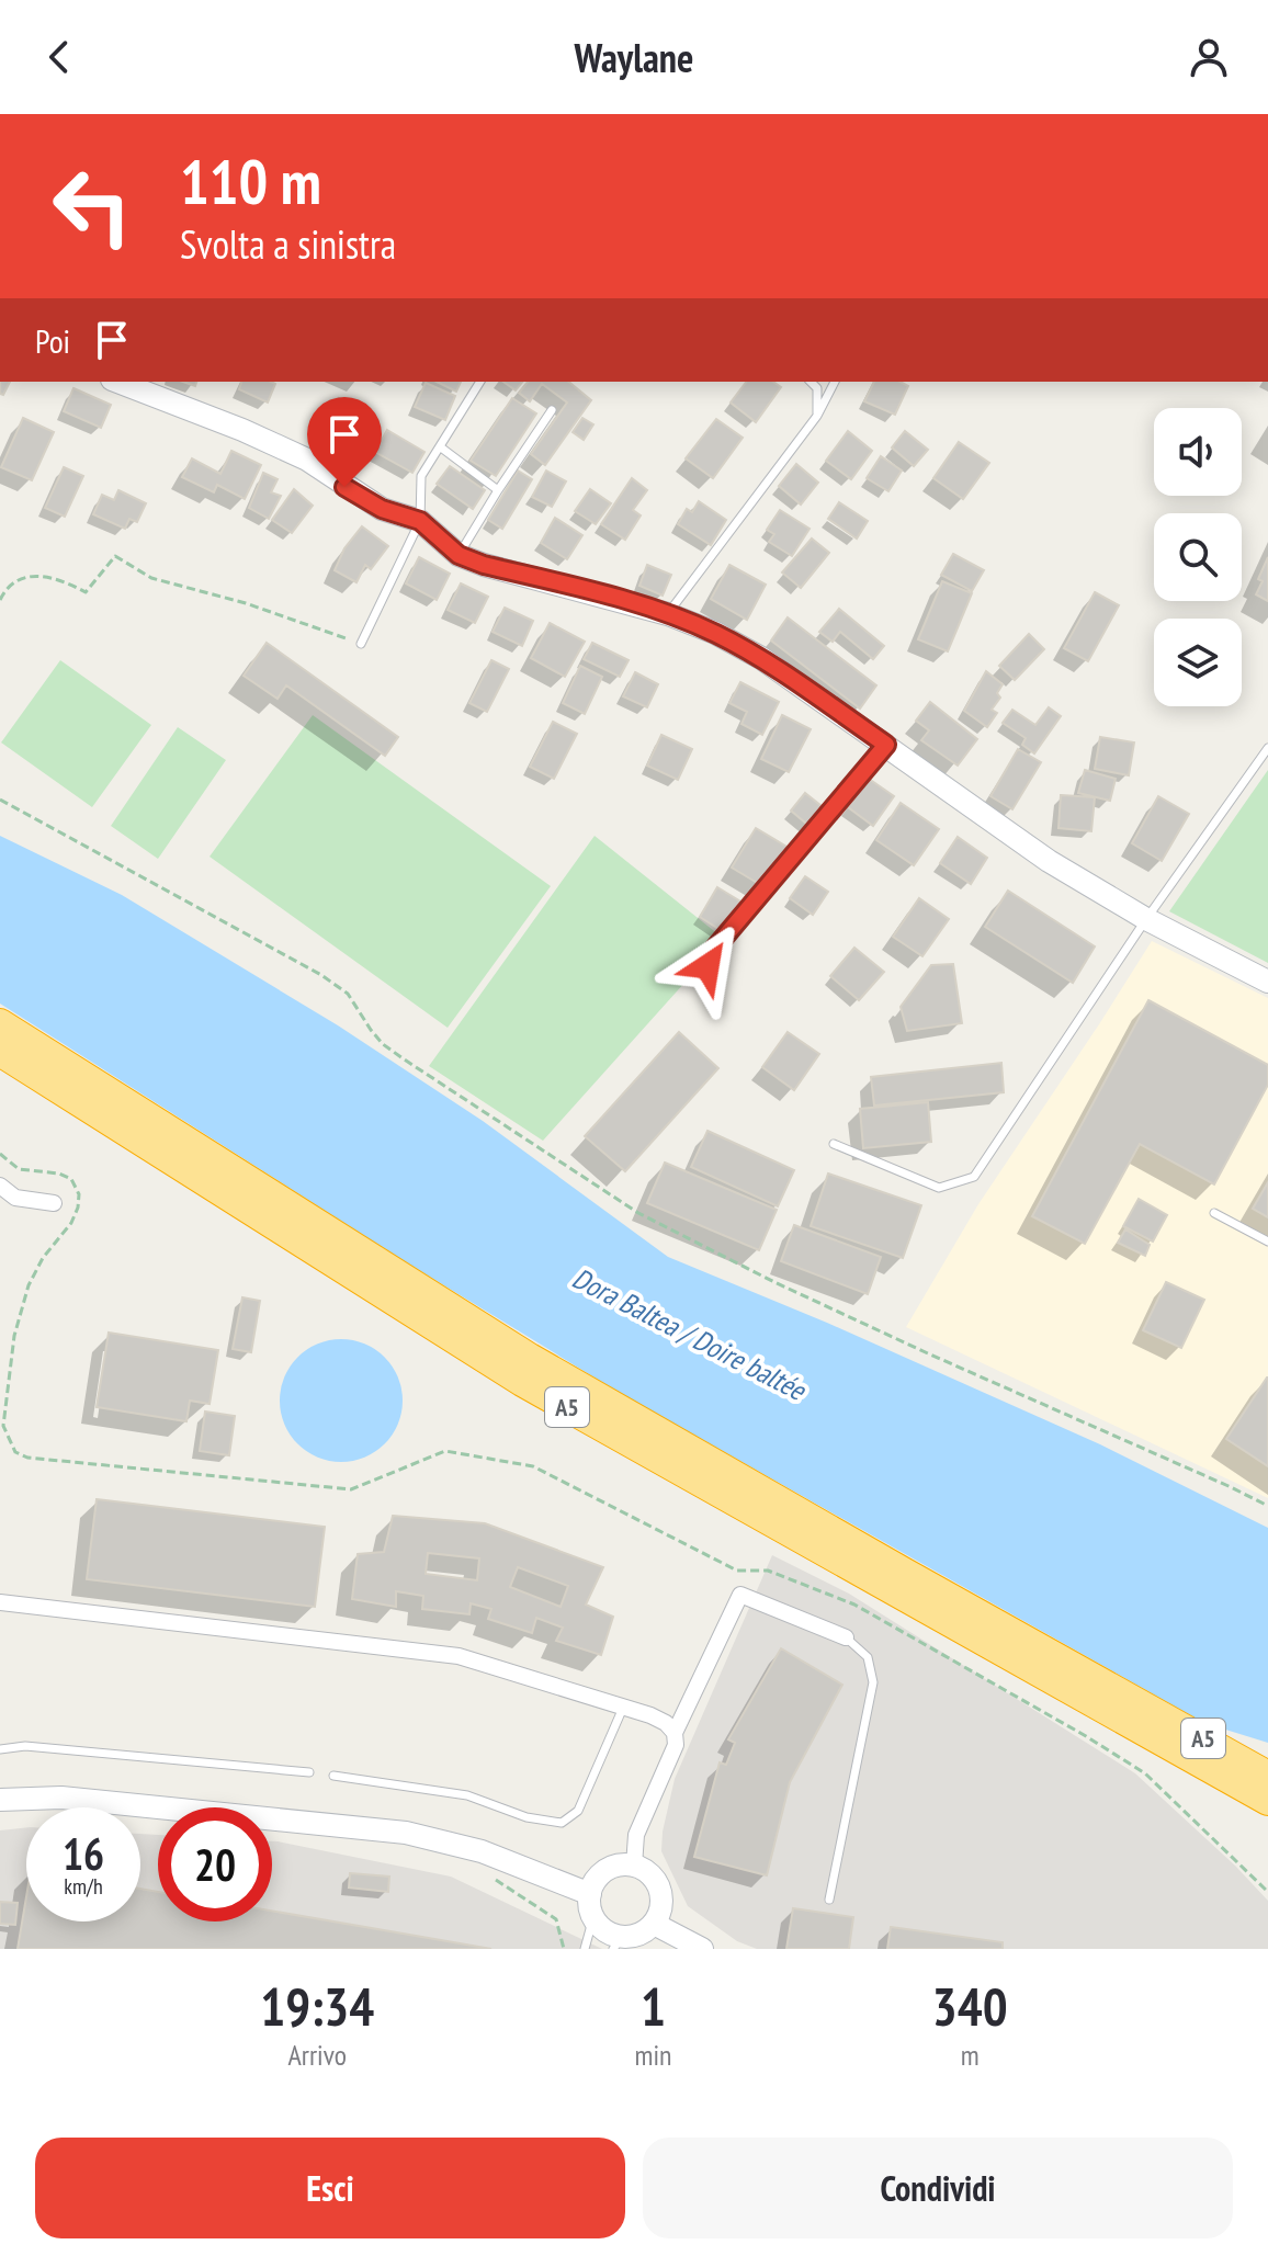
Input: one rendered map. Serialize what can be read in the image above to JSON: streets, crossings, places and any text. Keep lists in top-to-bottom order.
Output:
{
  "streets": {
    "highway": ["A5"]
  },
  "water": ["Dora Baltea / Doire baltée"],
  "page": {
    "header": "Waylane",
    "turn": ["110 m", "Svolta a sinistra"],
    "then": "Poi",
    "speed": "16 km/h",
    "limit": "20",
    "eta": [
      "19:34",
      "Arrivo",
      "1",
      "min",
      "340",
      "m"
    ],
    "buttons": ["Esci", "Condividi"]
  }
}
